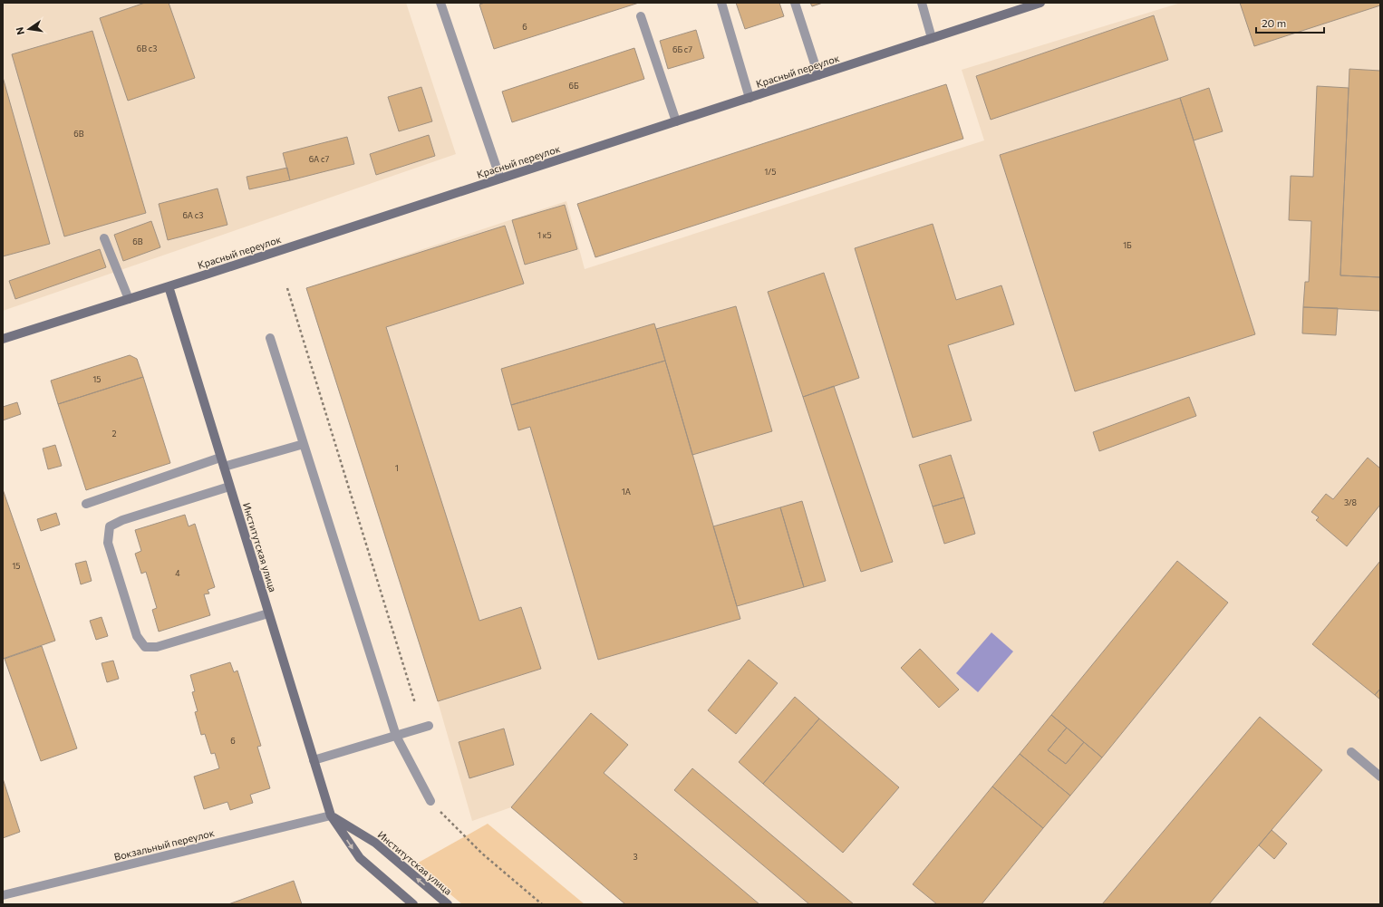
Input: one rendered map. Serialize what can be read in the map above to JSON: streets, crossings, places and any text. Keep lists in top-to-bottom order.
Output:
{
  "streets": {
    "main road": ["Красный переулок", "Институтская улица"],
    "street": ["Вокзальный переулок"]
  },
  "crossings": [
    ["Красный переулок", "Институтская улица"],
    ["Институтская улица", "Вокзальный переулок"]
  ],
  "house_numbers": [
    "6",
    "6В с3",
    "6Б с7",
    "6Б",
    "6В",
    "6А с7",
    "1/5",
    "6А с3",
    "1 к5",
    "6В",
    "1Б",
    "15",
    "2",
    "1",
    "1А",
    "3/8",
    "15",
    "4",
    "6",
    "3"
  ],
  "scale_bar": "20 m",
  "north": "left"
}
